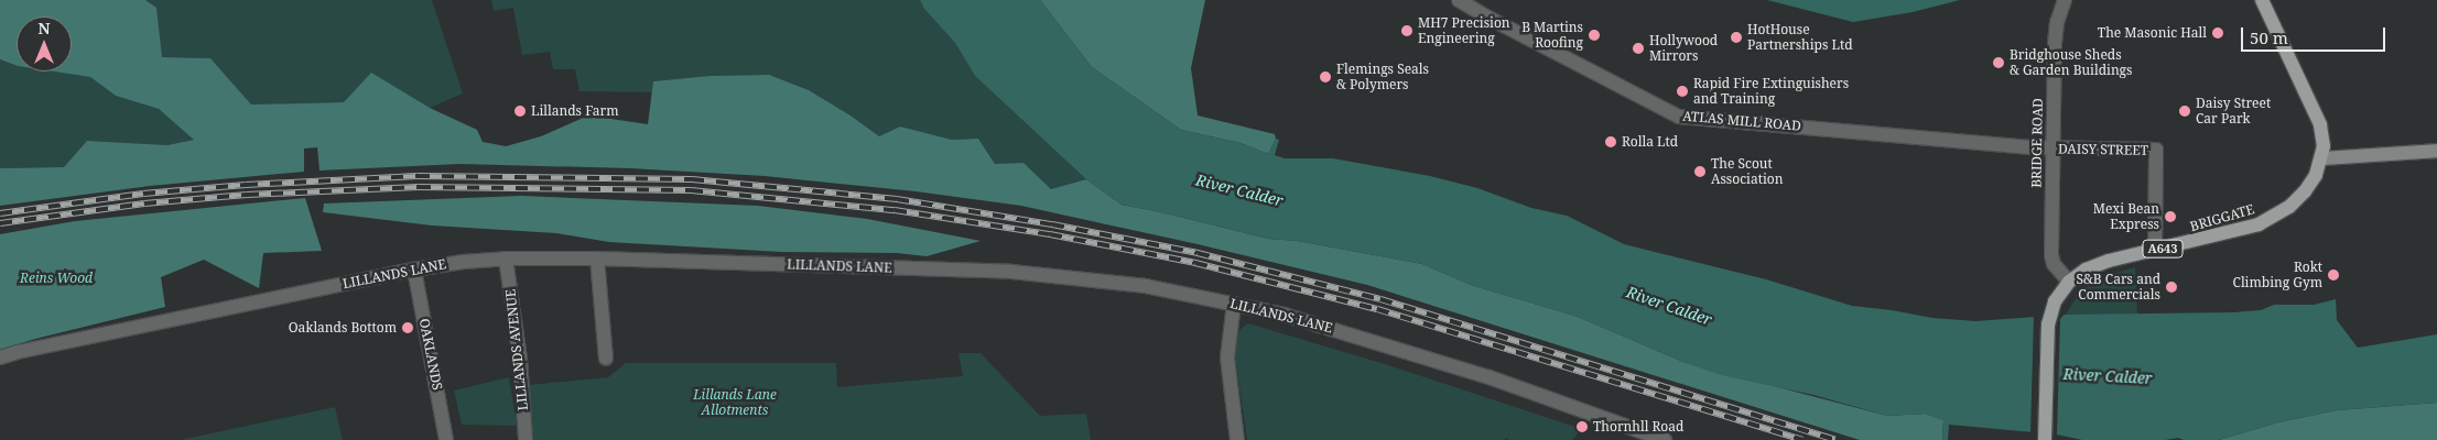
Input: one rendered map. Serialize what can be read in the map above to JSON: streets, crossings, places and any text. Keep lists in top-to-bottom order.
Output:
{
  "streets": {
    "main road": ["BRIGGATE", "A643"],
    "street": [
      "ATLAS MILL ROAD",
      "BRIDGE ROAD",
      "DAISY STREET",
      "LILLANDS LANE",
      "LILLANDS AVENUE",
      "OAKLANDS"
    ]
  },
  "crossings": [
    ["ATLAS MILL ROAD", "BRIDGE ROAD"],
    ["ATLAS MILL ROAD", "DAISY STREET"],
    ["BRIDGE ROAD", "DAISY STREET"],
    ["BRIDGE ROAD", "BRIGGATE"],
    ["DAISY STREET", "BRIGGATE"],
    ["LILLANDS LANE", "LILLANDS AVENUE"],
    ["LILLANDS LANE", "OAKLANDS"]
  ],
  "water": ["River Calder"],
  "parks": ["Reins Wood", "Lillands Lane Allotments"],
  "places": [
    "MH7 Precision Engineering",
    "The Masonic Hall",
    "B Martins Roofing",
    "HotHouse Partnerships Ltd",
    "Hollywood Mirrors",
    "Bridghouse Sheds & Garden Buildings",
    "Flemings Seals & Polymers",
    "Rapid Fire Extinguishers and Training",
    "Lillands Farm",
    "Daisy Street Car Park",
    "Rolla Ltd",
    "The Scout Association",
    "Mexi Bean Express",
    "Rokt Climbing Gym",
    "S&B Cars and Commercials",
    "Oaklands Bottom",
    "Thornhll Road"
  ],
  "scale_bar": "50 m",
  "north": "top"
}
